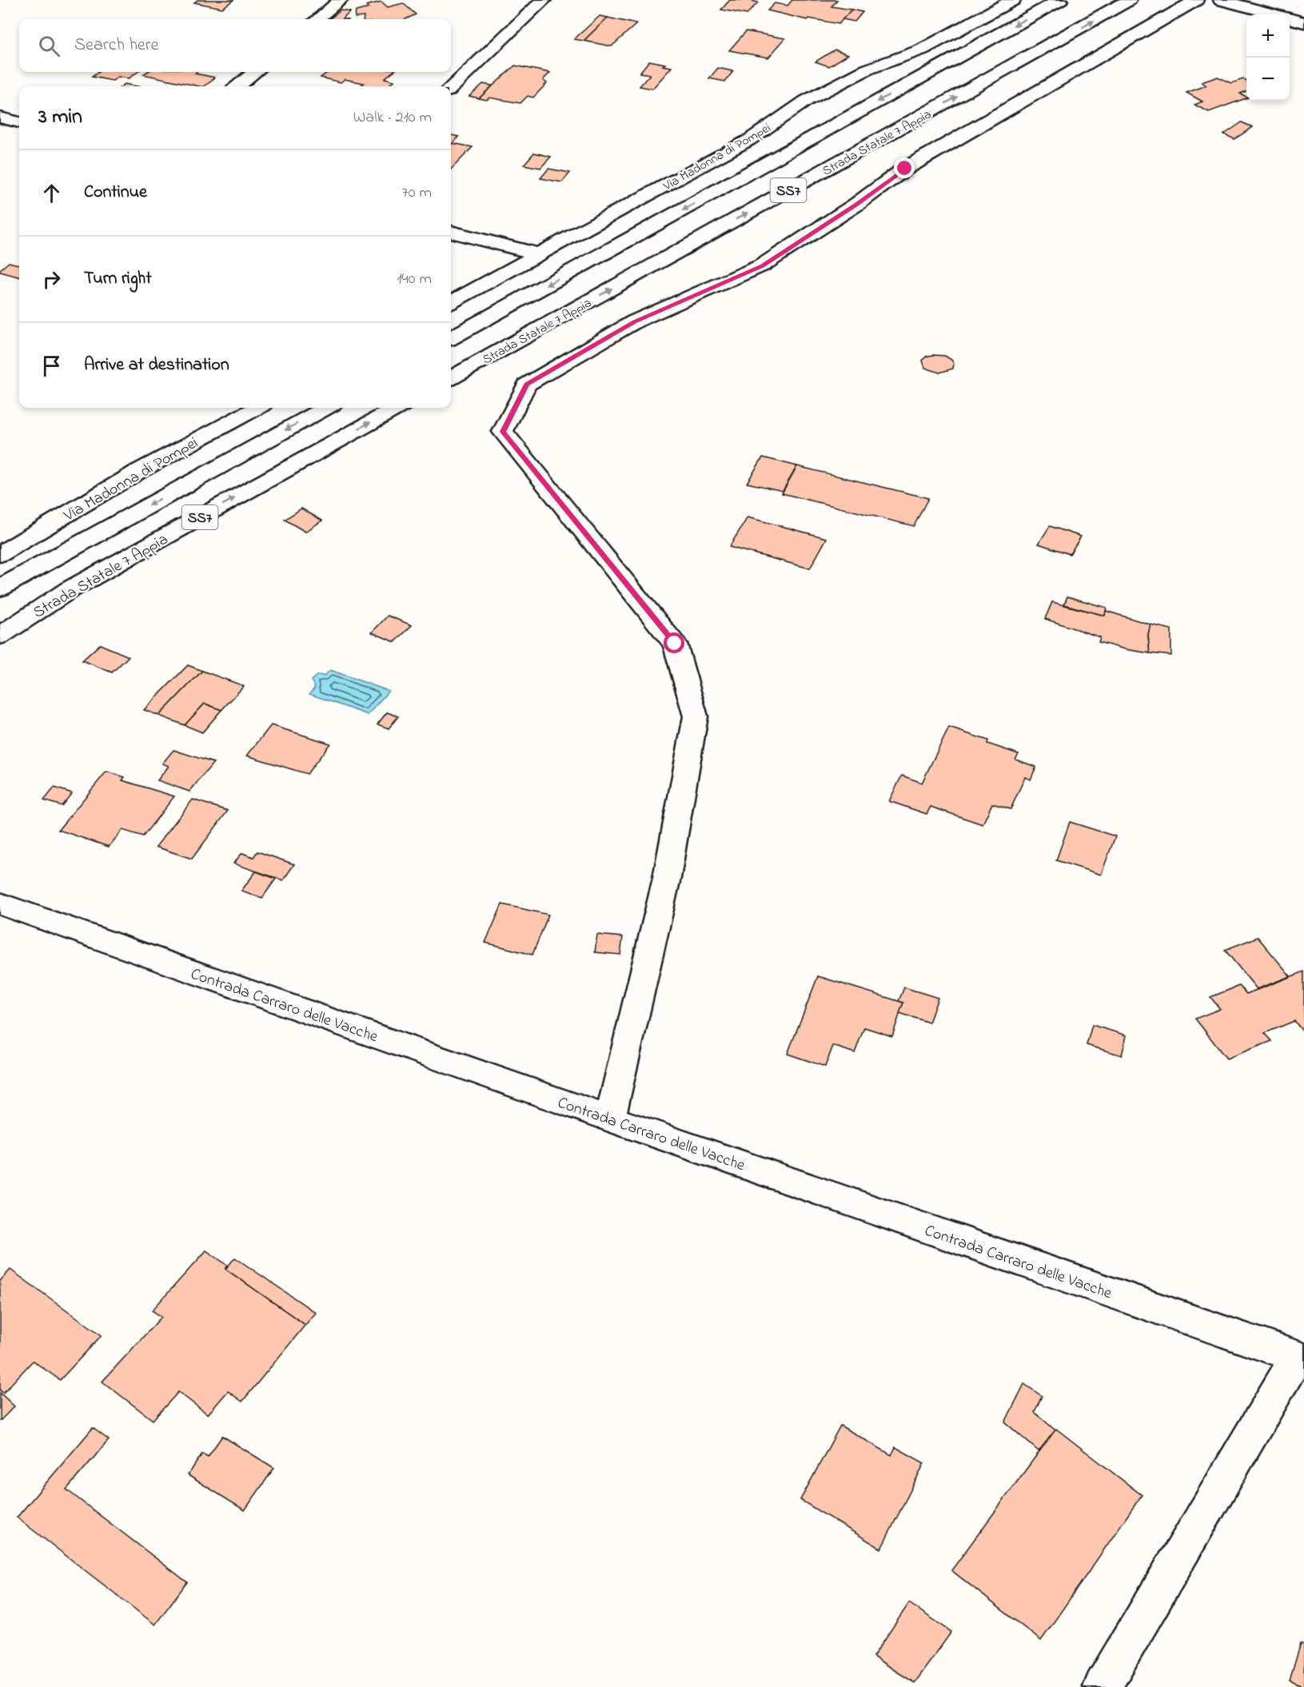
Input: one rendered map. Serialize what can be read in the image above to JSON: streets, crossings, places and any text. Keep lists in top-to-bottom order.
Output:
{
  "streets": {
    "main road": [
      "Strada Statale 7 Appia",
      "Via Madonna di Pompei",
      "SS7",
      "Contrada Carraro delle Vacche"
    ]
  },
  "page": {
    "map_buttons": ["+", "−"],
    "search": "Search here",
    "heading": ["3 min", "Walk · 210 m"],
    "list": [
      ["Continue", "70 m"],
      ["Turn right", "140 m"],
      "Arrive at destination"
    ]
  }
}
